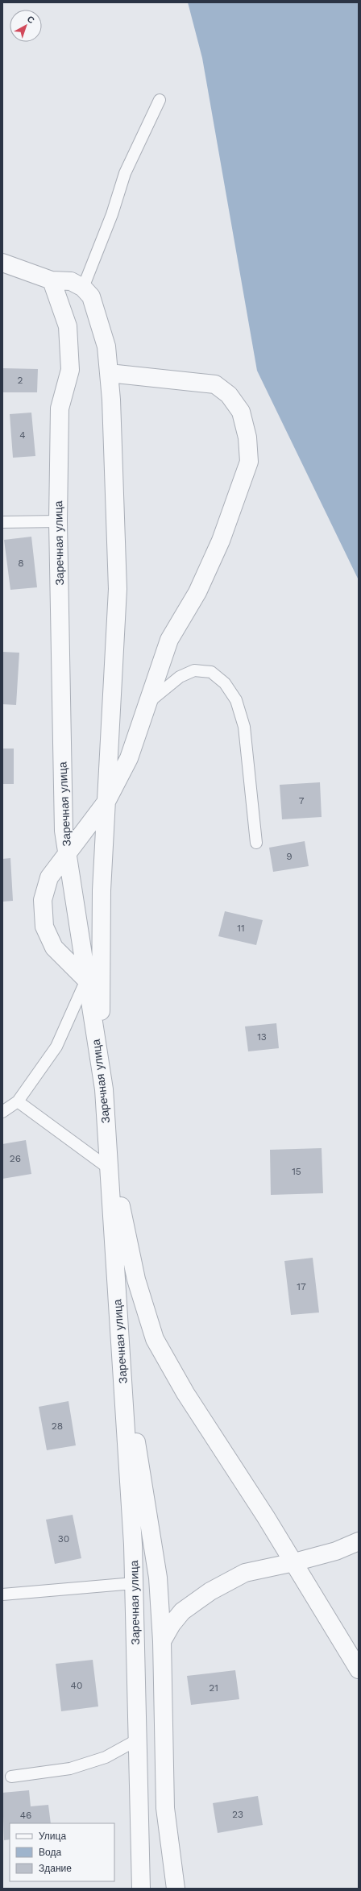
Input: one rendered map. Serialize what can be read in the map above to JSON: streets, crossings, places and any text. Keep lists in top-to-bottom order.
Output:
{
  "streets": {
    "street": ["Заречная улица"]
  },
  "house_numbers": [
    "2",
    "4",
    "8",
    "7",
    "9",
    "11",
    "13",
    "26",
    "15",
    "17",
    "28",
    "30",
    "40",
    "21",
    "23",
    "46"
  ],
  "legend": ["Улица", "Вода", "Здание"],
  "north": "top right"
}
